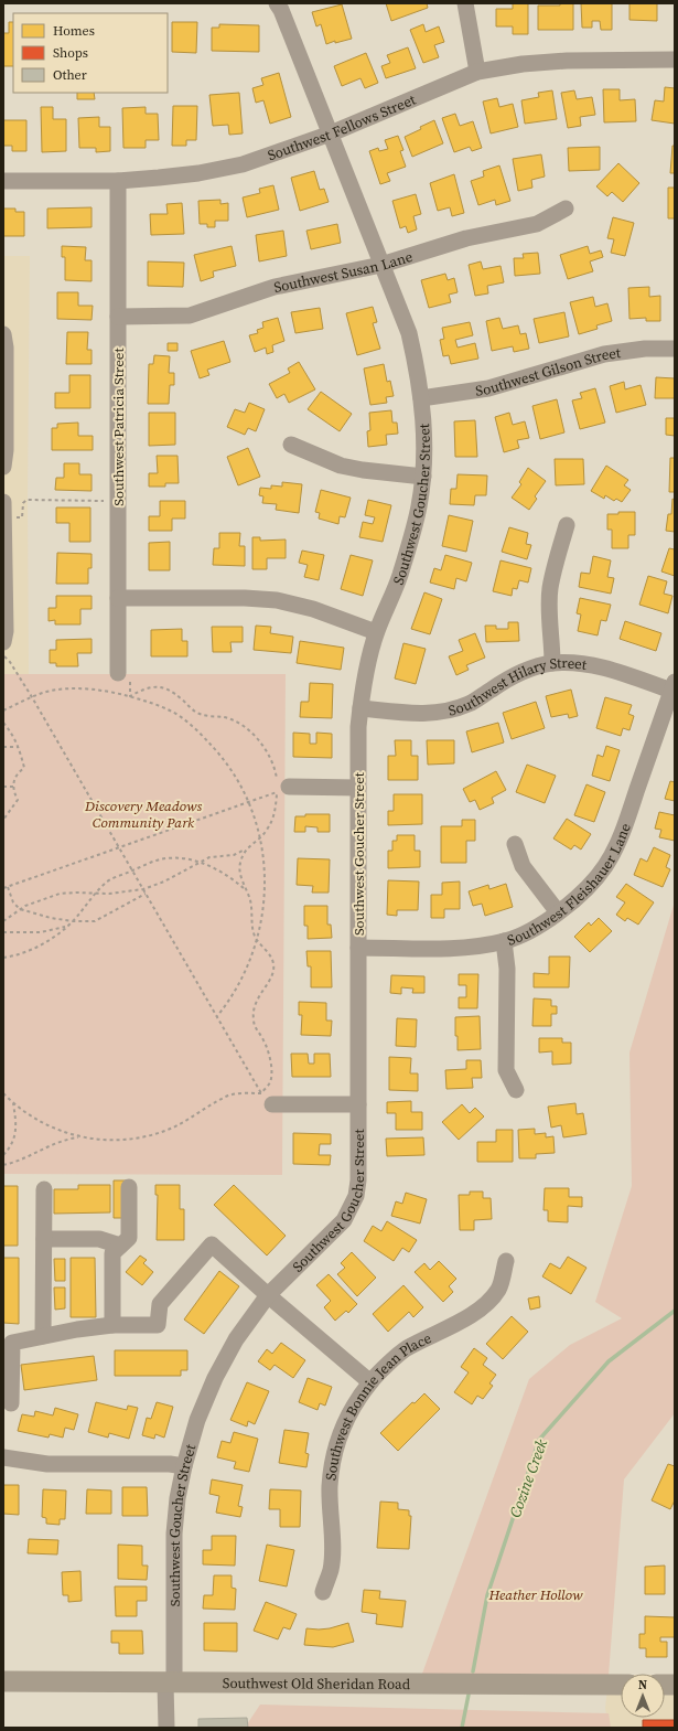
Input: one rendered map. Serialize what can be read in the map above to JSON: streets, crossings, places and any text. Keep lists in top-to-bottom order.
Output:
{
  "streets": {
    "main road": ["Southwest Old Sheridan Road"],
    "street": [
      "Southwest Fellows Street",
      "Southwest Susan Lane",
      "Southwest Gilson Street",
      "Southwest Patricia Street",
      "Southwest Goucher Street",
      "Southwest Hilary Street",
      "Southwest Fleishauer Lane",
      "Southwest Bonnie Jean Place"
    ]
  },
  "crossings": [
    ["Southwest Fellows Street", "Southwest Patricia Street"],
    ["Southwest Fellows Street", "Southwest Goucher Street"],
    ["Southwest Susan Lane", "Southwest Patricia Street"],
    ["Southwest Susan Lane", "Southwest Goucher Street"],
    ["Southwest Gilson Street", "Southwest Goucher Street"],
    ["Southwest Goucher Street", "Southwest Hilary Street"],
    ["Southwest Goucher Street", "Southwest Fleishauer Lane"],
    ["Southwest Goucher Street", "Southwest Old Sheridan Road"],
    ["Southwest Hilary Street", "Southwest Fleishauer Lane"]
  ],
  "water": ["Cozine Creek"],
  "parks": ["Discovery Meadows Community Park", "Heather Hollow"],
  "legend": ["Homes", "Shops", "Other"],
  "north": "top"
}
